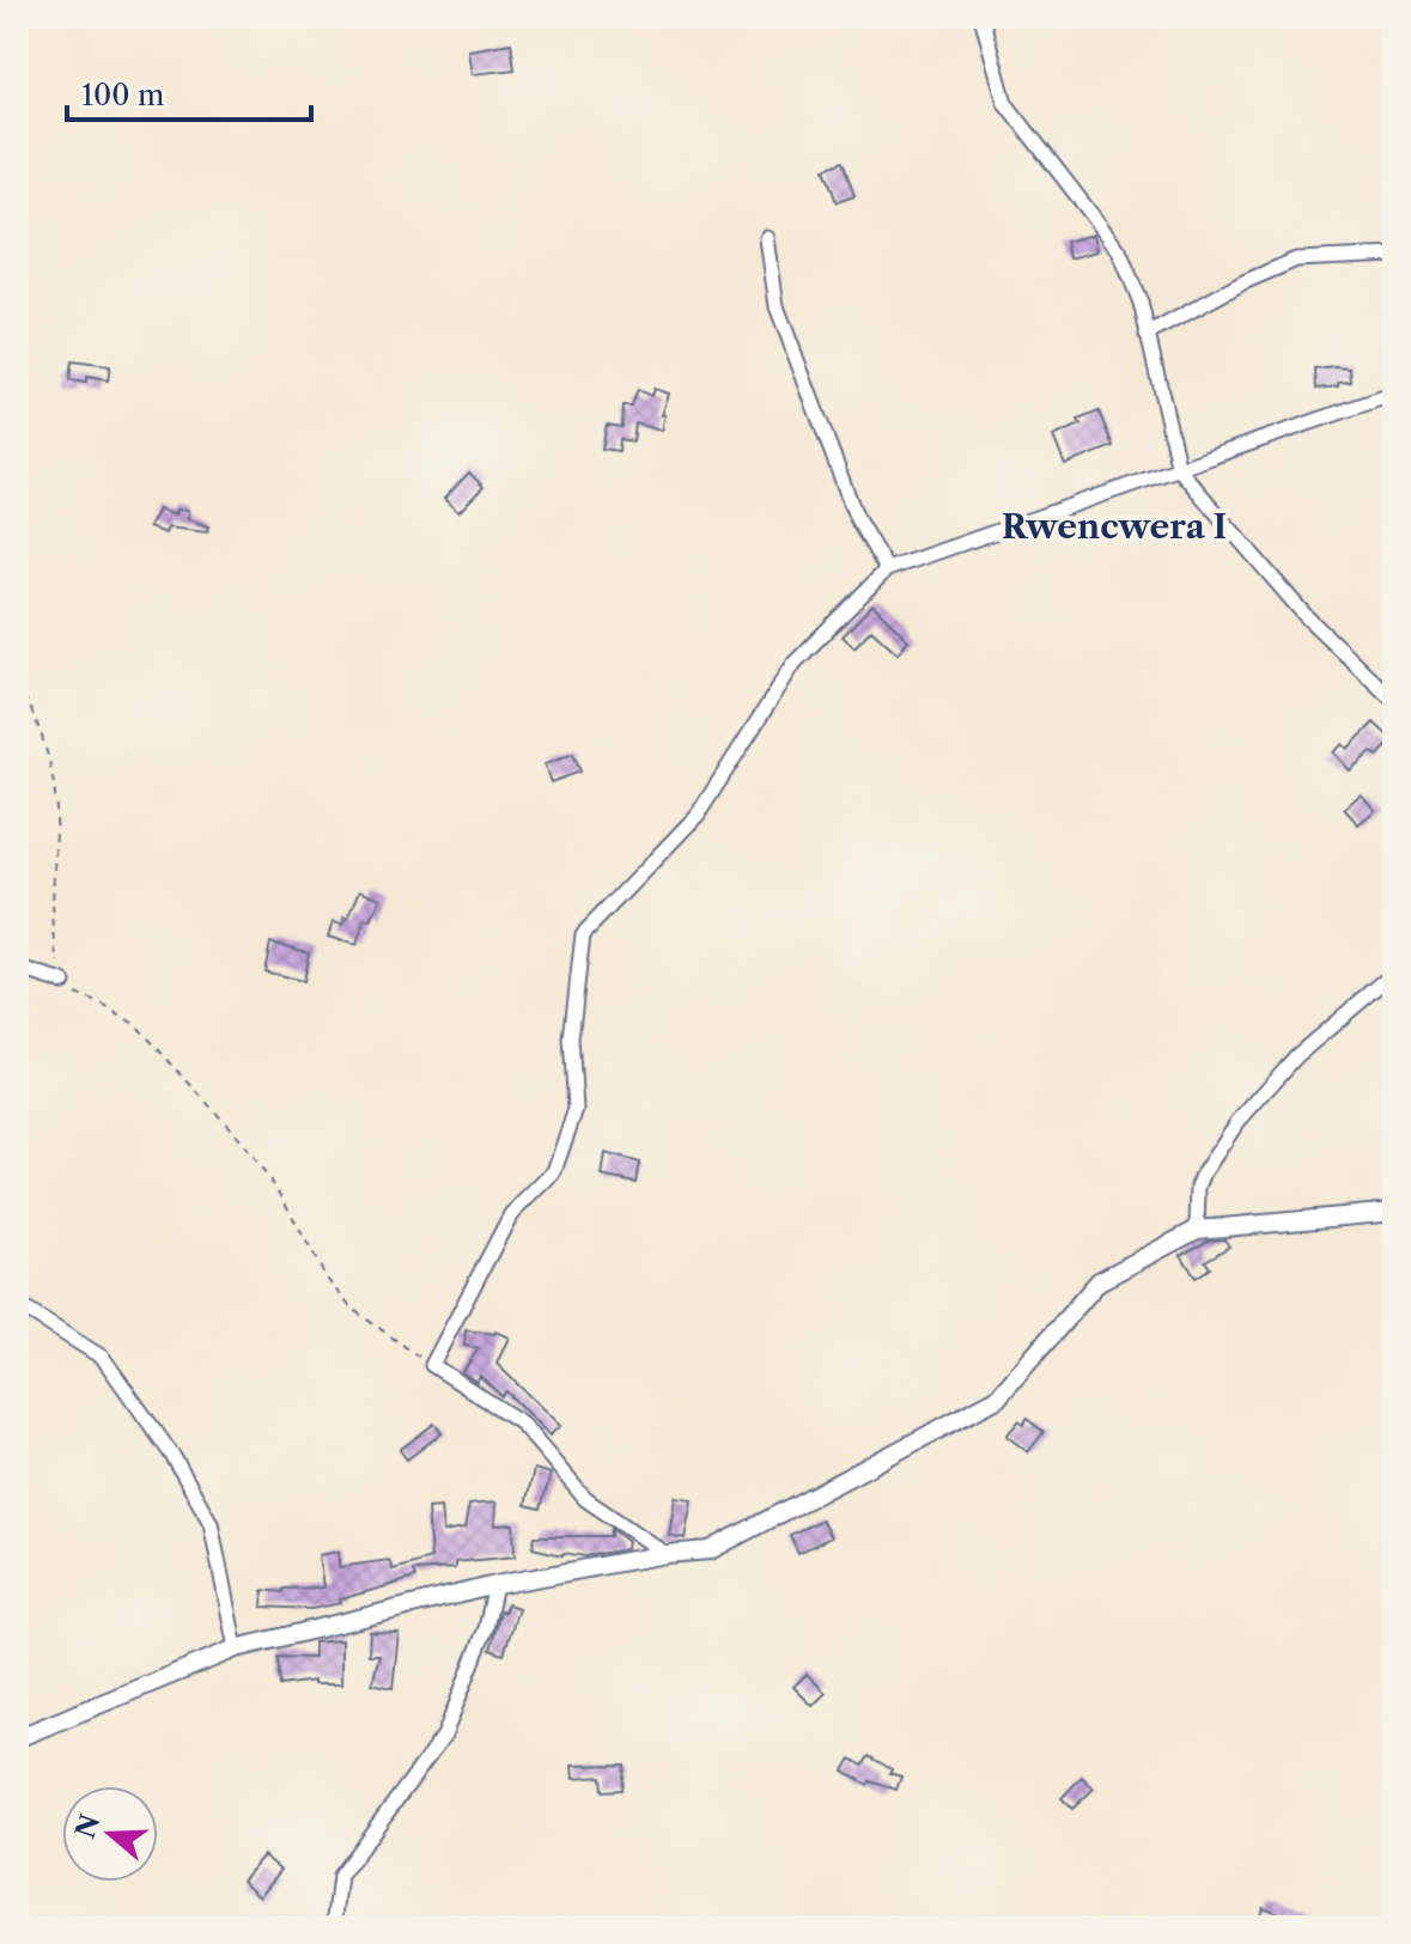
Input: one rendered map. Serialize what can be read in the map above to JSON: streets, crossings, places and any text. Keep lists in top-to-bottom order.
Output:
{
  "districts": ["Rwencwera I"],
  "scale_bar": "100 m",
  "north": "left"
}
